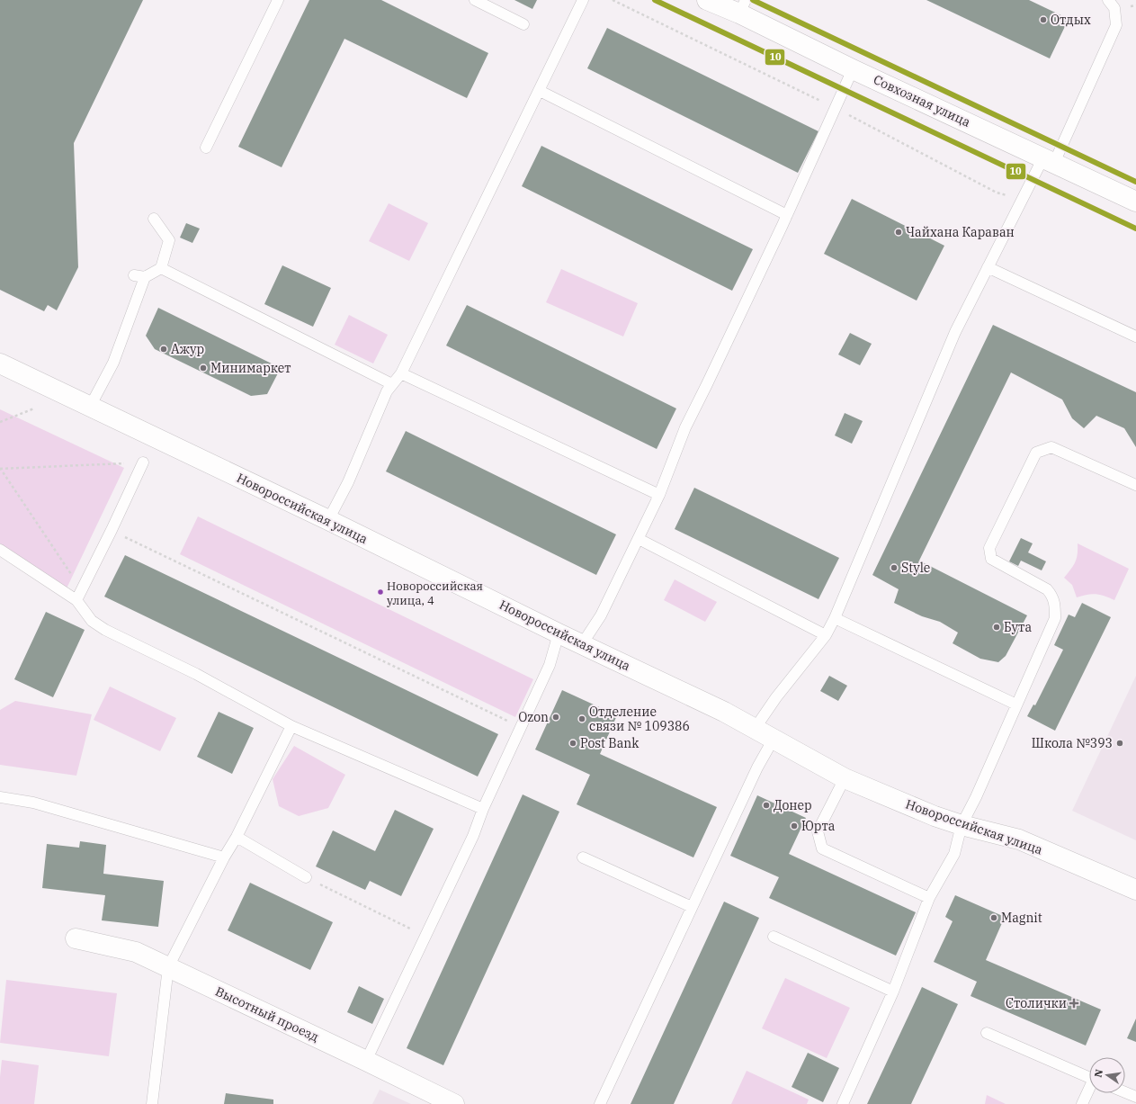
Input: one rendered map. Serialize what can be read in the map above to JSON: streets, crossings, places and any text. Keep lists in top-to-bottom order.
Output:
{
  "streets": {
    "street": ["Совхозная улица", "Новороссийская улица", "Высотный проезд"]
  },
  "places": {
    "other": [
      "Отдых",
      "Чайхана Караван",
      "Ажур",
      "Минимаркет",
      "Style",
      "Новороссийская улица, 4",
      "Бута",
      "Ozon",
      "Отделение связи № 109386",
      "Post Bank",
      "Школа №393",
      "Донер",
      "Юрта",
      "Magnit"
    ],
    "health": ["Столички"]
  },
  "lines": ["transit line 10"],
  "north": "left"
}
